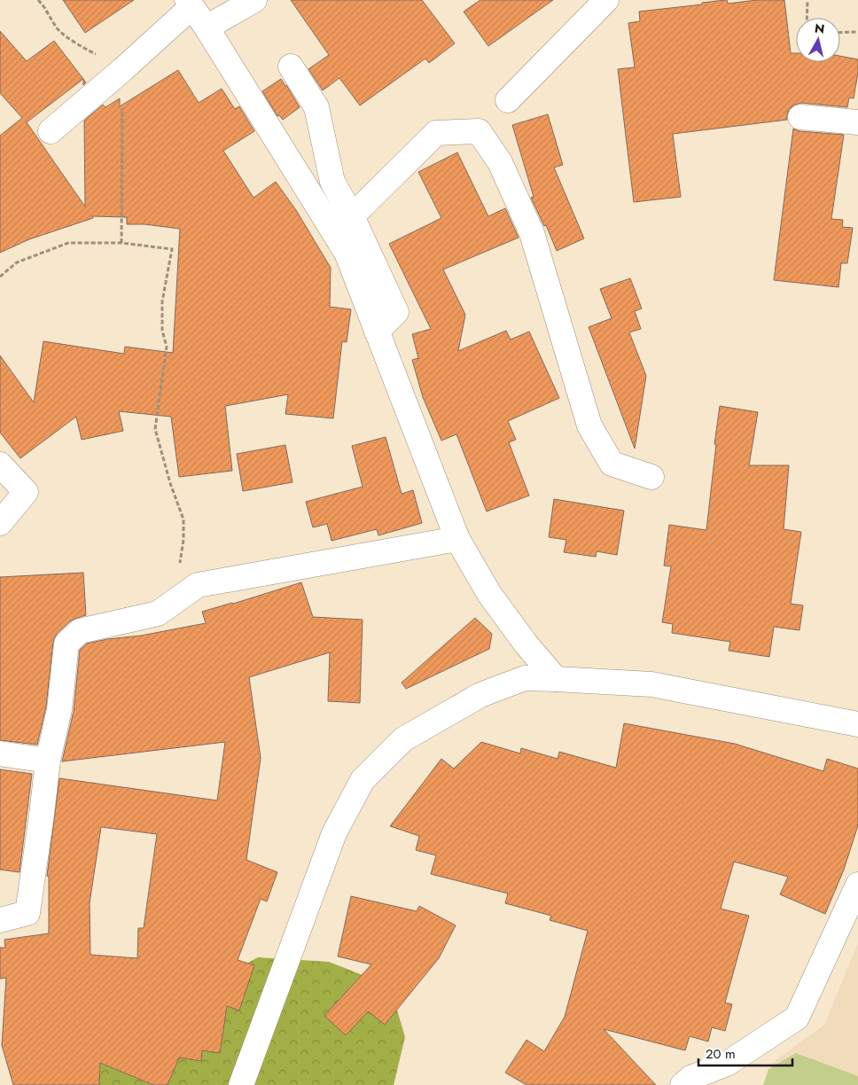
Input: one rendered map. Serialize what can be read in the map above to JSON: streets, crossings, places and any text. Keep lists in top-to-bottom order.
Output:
{
  "scale_bar": "20 m",
  "north": "top"
}
